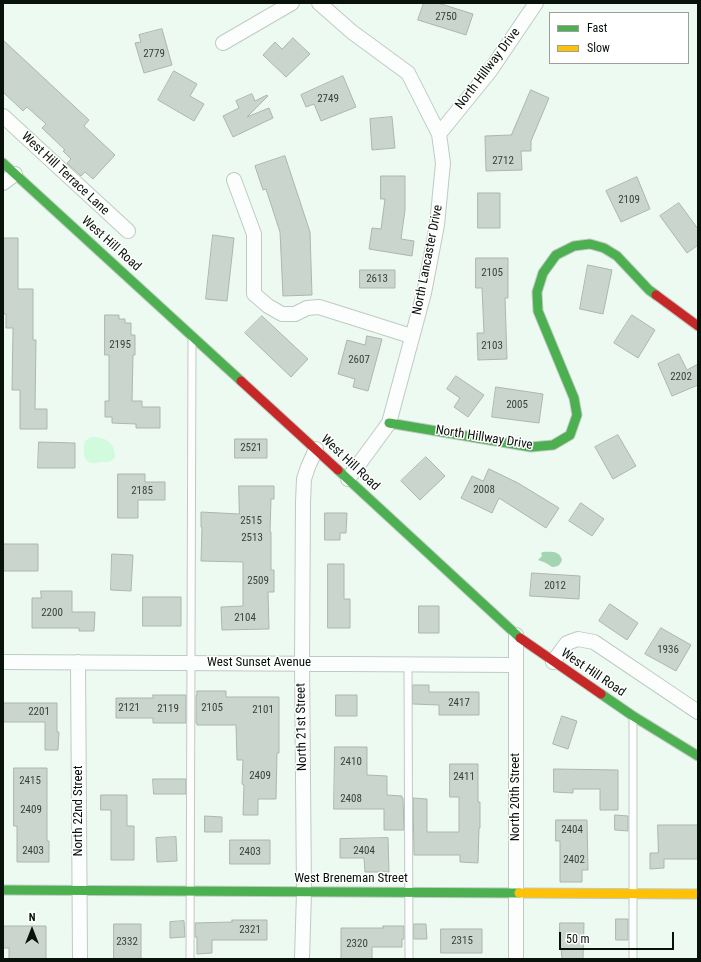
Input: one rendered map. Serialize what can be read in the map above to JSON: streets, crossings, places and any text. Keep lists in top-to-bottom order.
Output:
{
  "streets": {
    "street": [
      "North Hillway Drive",
      "West Hill Terrace Lane",
      "West Hill Road",
      "North Lancaster Drive",
      "West Sunset Avenue",
      "North 21st Street",
      "North 20th Street",
      "North 22nd Street",
      "West Breneman Street"
    ]
  },
  "crossings": [
    ["North Hillway Drive", "North Lancaster Drive"],
    ["West Hill Road", "North Lancaster Drive"],
    ["West Hill Road", "North 21st Street"],
    ["West Hill Road", "North 20th Street"],
    ["West Sunset Avenue", "North 21st Street"],
    ["West Sunset Avenue", "North 20th Street"],
    ["West Sunset Avenue", "North 22nd Street"],
    ["North 21st Street", "West Breneman Street"],
    ["North 20th Street", "West Breneman Street"],
    ["North 22nd Street", "West Breneman Street"]
  ],
  "house_numbers": [
    "2750",
    "2779",
    "2749",
    "2712",
    "2109",
    "2105",
    "2613",
    "2195",
    "2103",
    "2607",
    "2202",
    "2005",
    "2521",
    "2008",
    "2185",
    "2515",
    "2513",
    "2509",
    "2012",
    "2200",
    "2104",
    "1936",
    "2417",
    "2121",
    "2105",
    "2119",
    "2101",
    "2201",
    "2410",
    "2409",
    "2411",
    "2415",
    "2408",
    "2409",
    "2404",
    "2403",
    "2404",
    "2403",
    "2402",
    "2321",
    "2315",
    "2332",
    "2320"
  ],
  "legend": ["Fast", "Slow"],
  "scale_bar": "50 m",
  "north": "top"
}
